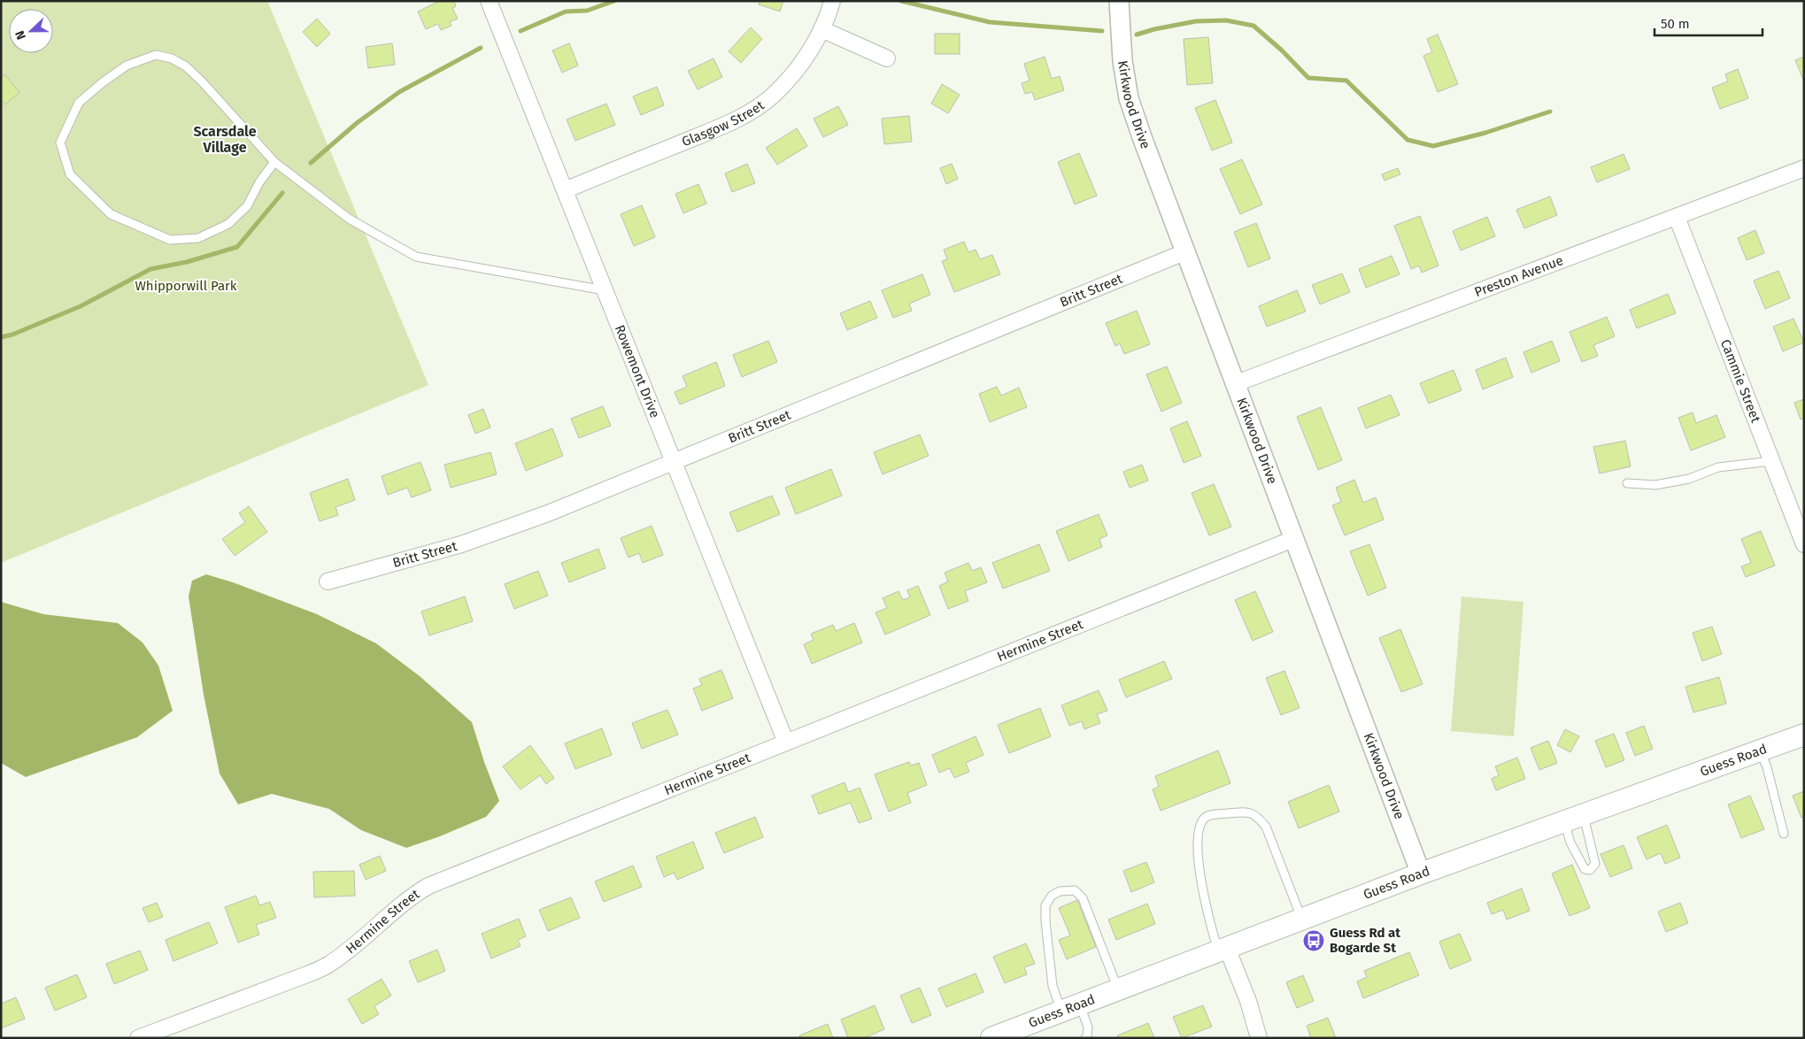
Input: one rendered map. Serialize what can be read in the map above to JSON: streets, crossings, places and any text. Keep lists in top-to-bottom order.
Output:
{
  "streets": {
    "main road": ["Guess Road"],
    "street": [
      "Kirkwood Drive",
      "Glasgow Street",
      "Preston Avenue",
      "Britt Street",
      "Rowemont Drive",
      "Cammie Street",
      "Hermine Street"
    ]
  },
  "crossings": [
    ["Kirkwood Drive", "Preston Avenue"],
    ["Kirkwood Drive", "Britt Street"],
    ["Kirkwood Drive", "Hermine Street"],
    ["Kirkwood Drive", "Guess Road"],
    ["Glasgow Street", "Rowemont Drive"],
    ["Preston Avenue", "Cammie Street"],
    ["Britt Street", "Rowemont Drive"],
    ["Rowemont Drive", "Hermine Street"]
  ],
  "districts": ["Scarsdale Village"],
  "parks": ["Whipporwill Park"],
  "places": {
    "bus stop": ["Guess Rd at Bogarde St"]
  },
  "scale_bar": "50 m",
  "north": "left"
}
